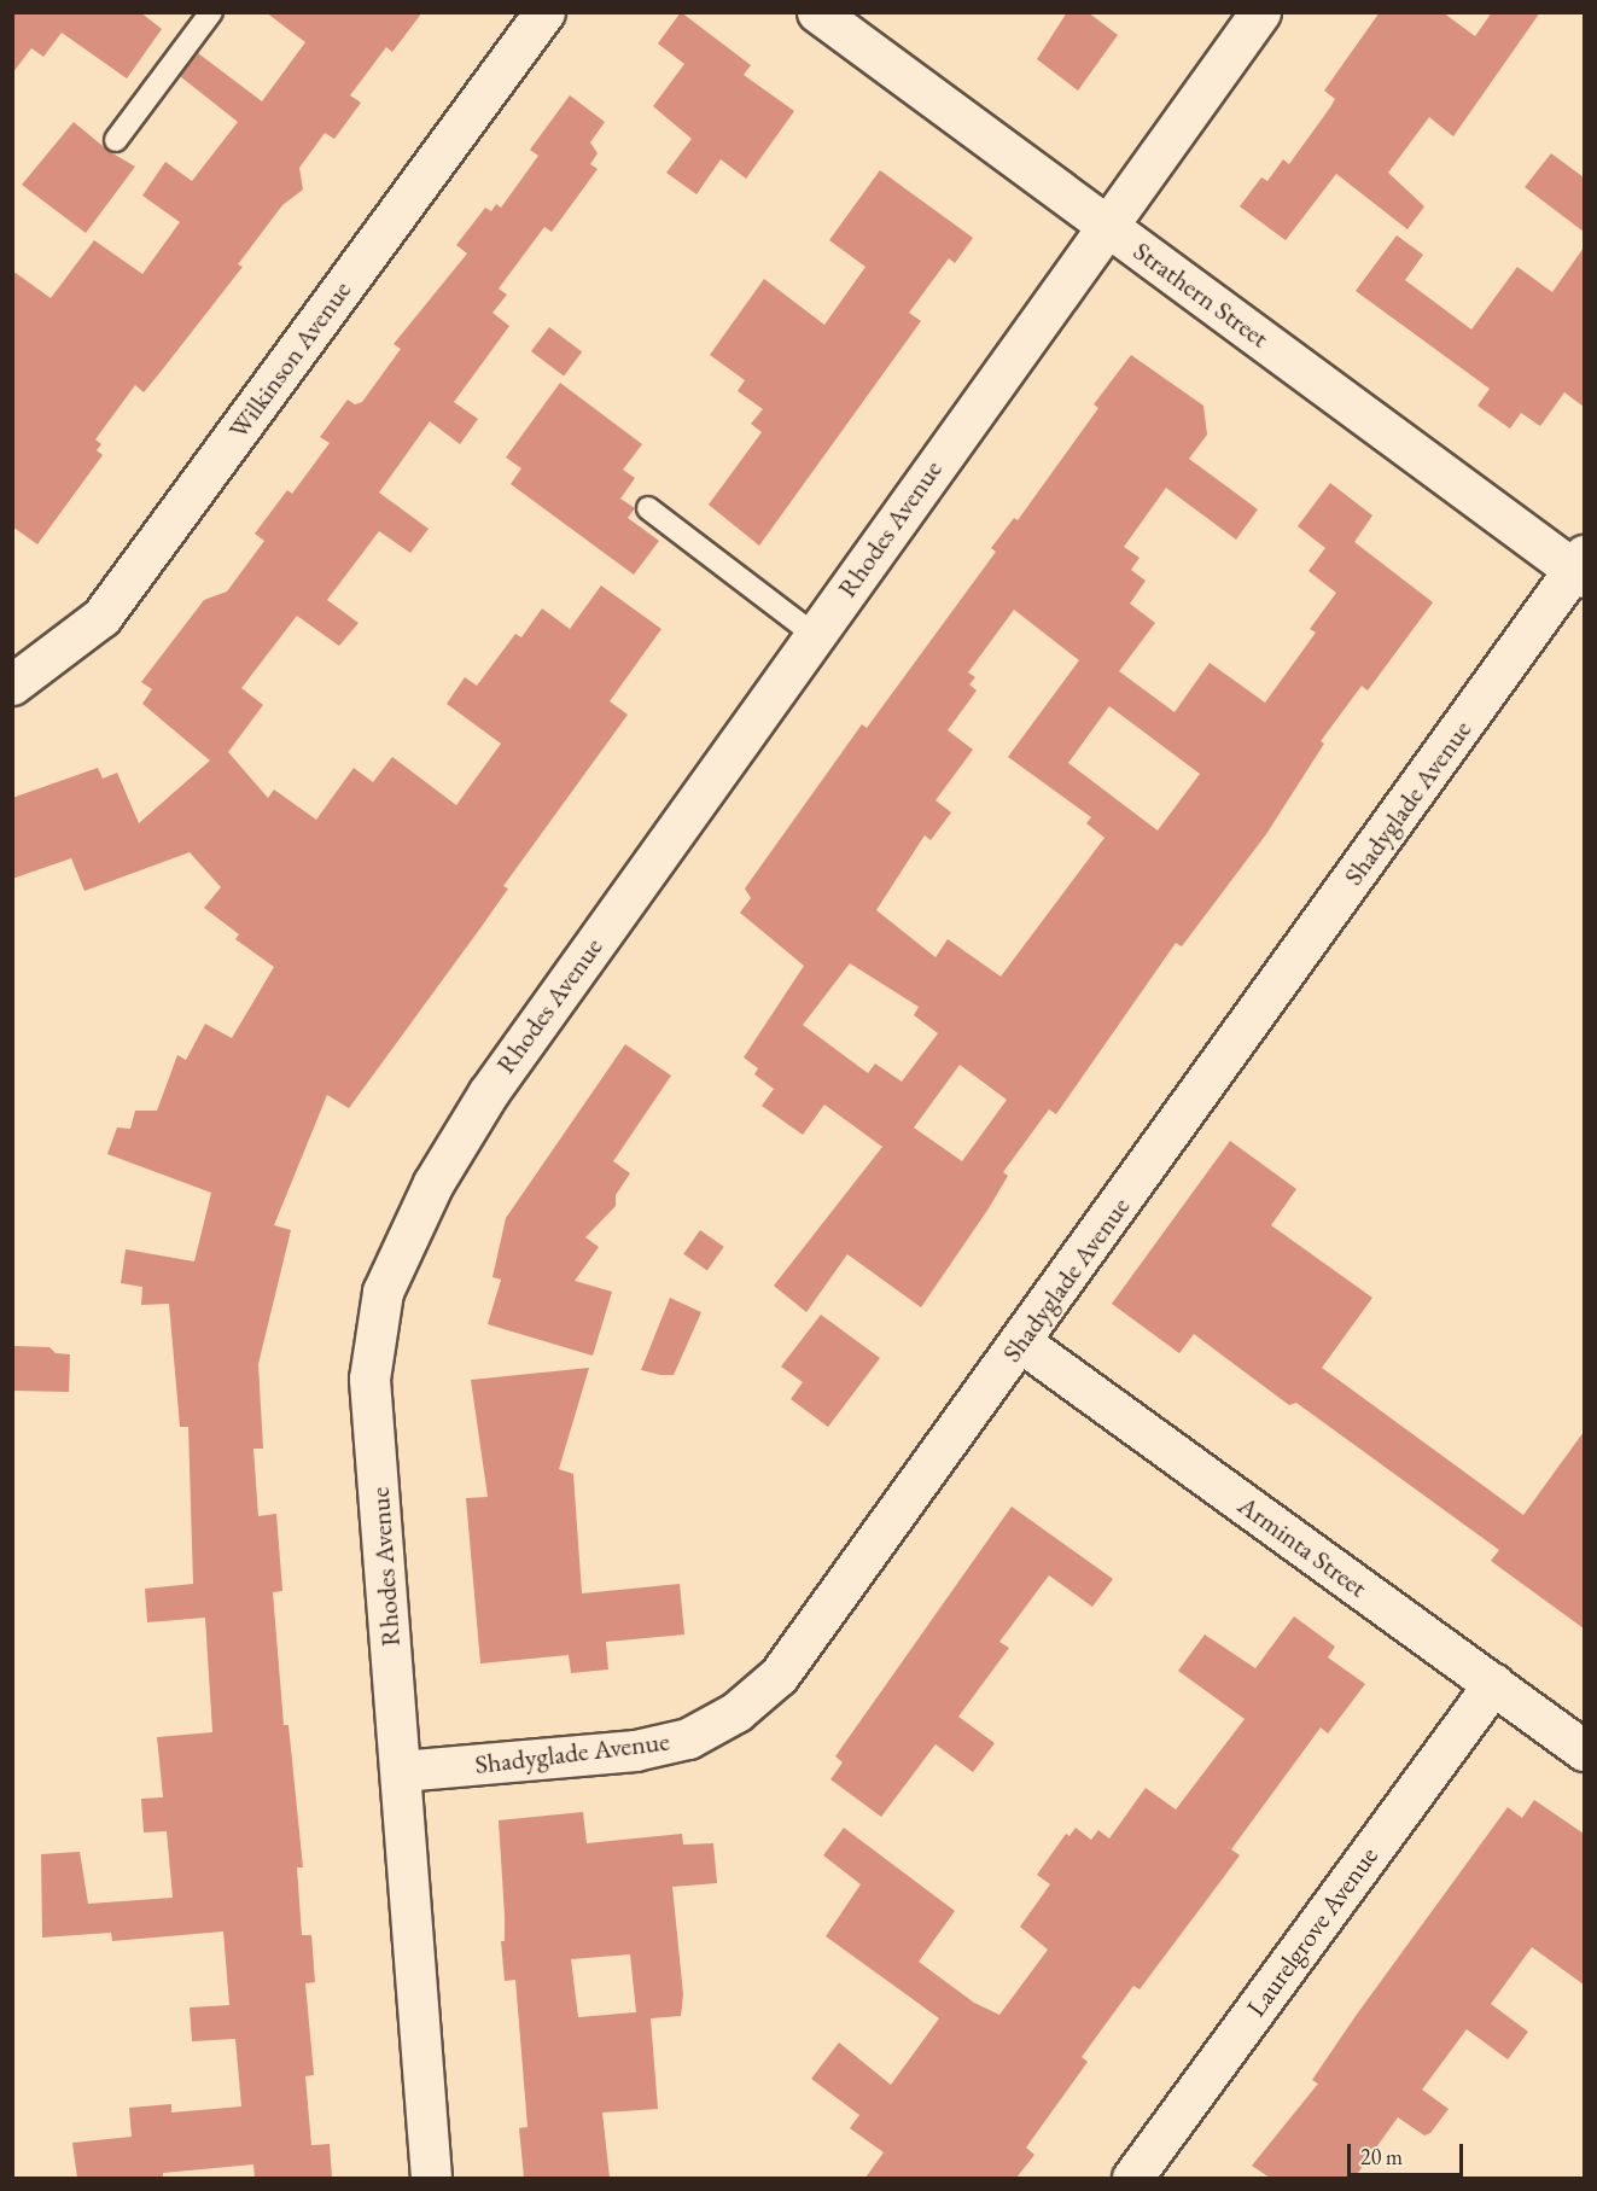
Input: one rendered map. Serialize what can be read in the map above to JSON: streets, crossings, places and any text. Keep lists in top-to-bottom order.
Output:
{
  "streets": {
    "street": [
      "Strathern Street",
      "Wilkinson Avenue",
      "Rhodes Avenue",
      "Shadyglade Avenue",
      "Arminta Street",
      "Laurelgrove Avenue"
    ]
  },
  "crossings": [
    ["Strathern Street", "Rhodes Avenue"],
    ["Strathern Street", "Shadyglade Avenue"],
    ["Rhodes Avenue", "Shadyglade Avenue"],
    ["Shadyglade Avenue", "Arminta Street"],
    ["Arminta Street", "Laurelgrove Avenue"]
  ],
  "scale_bar": "20 m"
}
